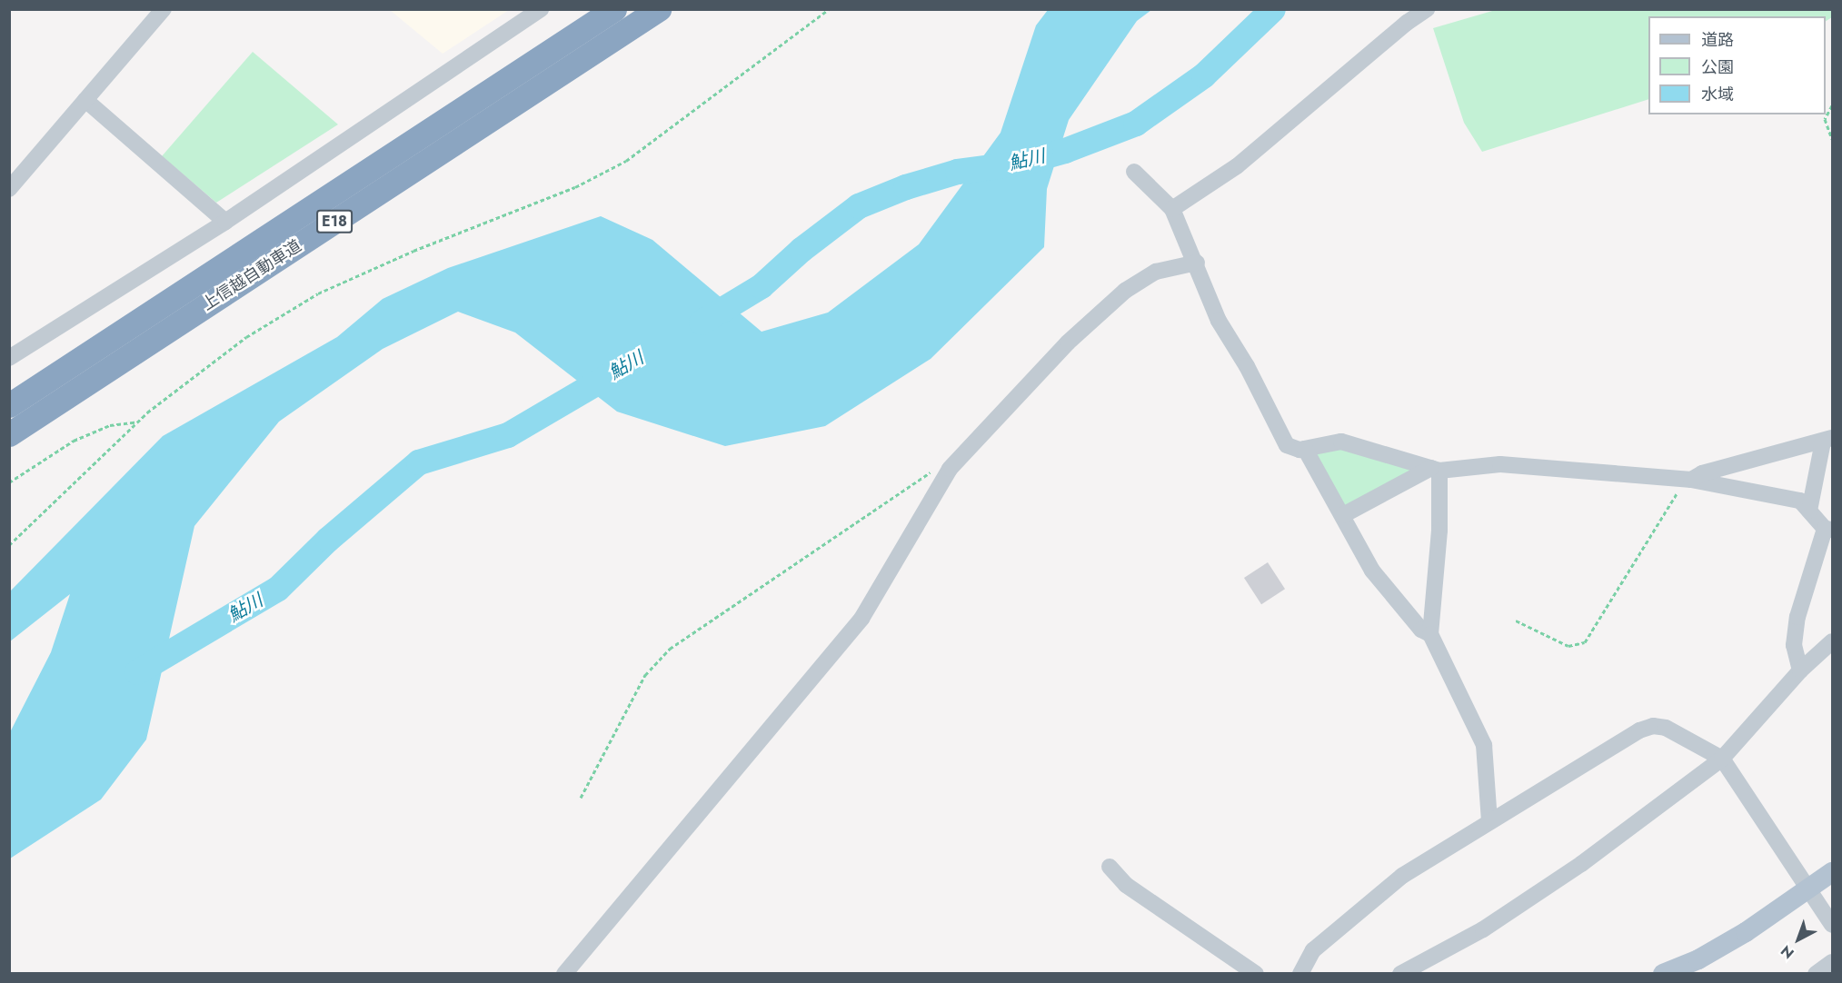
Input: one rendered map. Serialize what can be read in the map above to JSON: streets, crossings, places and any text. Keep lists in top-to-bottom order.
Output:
{
  "streets": {
    "highway": ["E18", "上信越自動車道"]
  },
  "water": ["鮎川"],
  "legend": ["道路", "公園", "水域"],
  "north": "bottom left"
}
